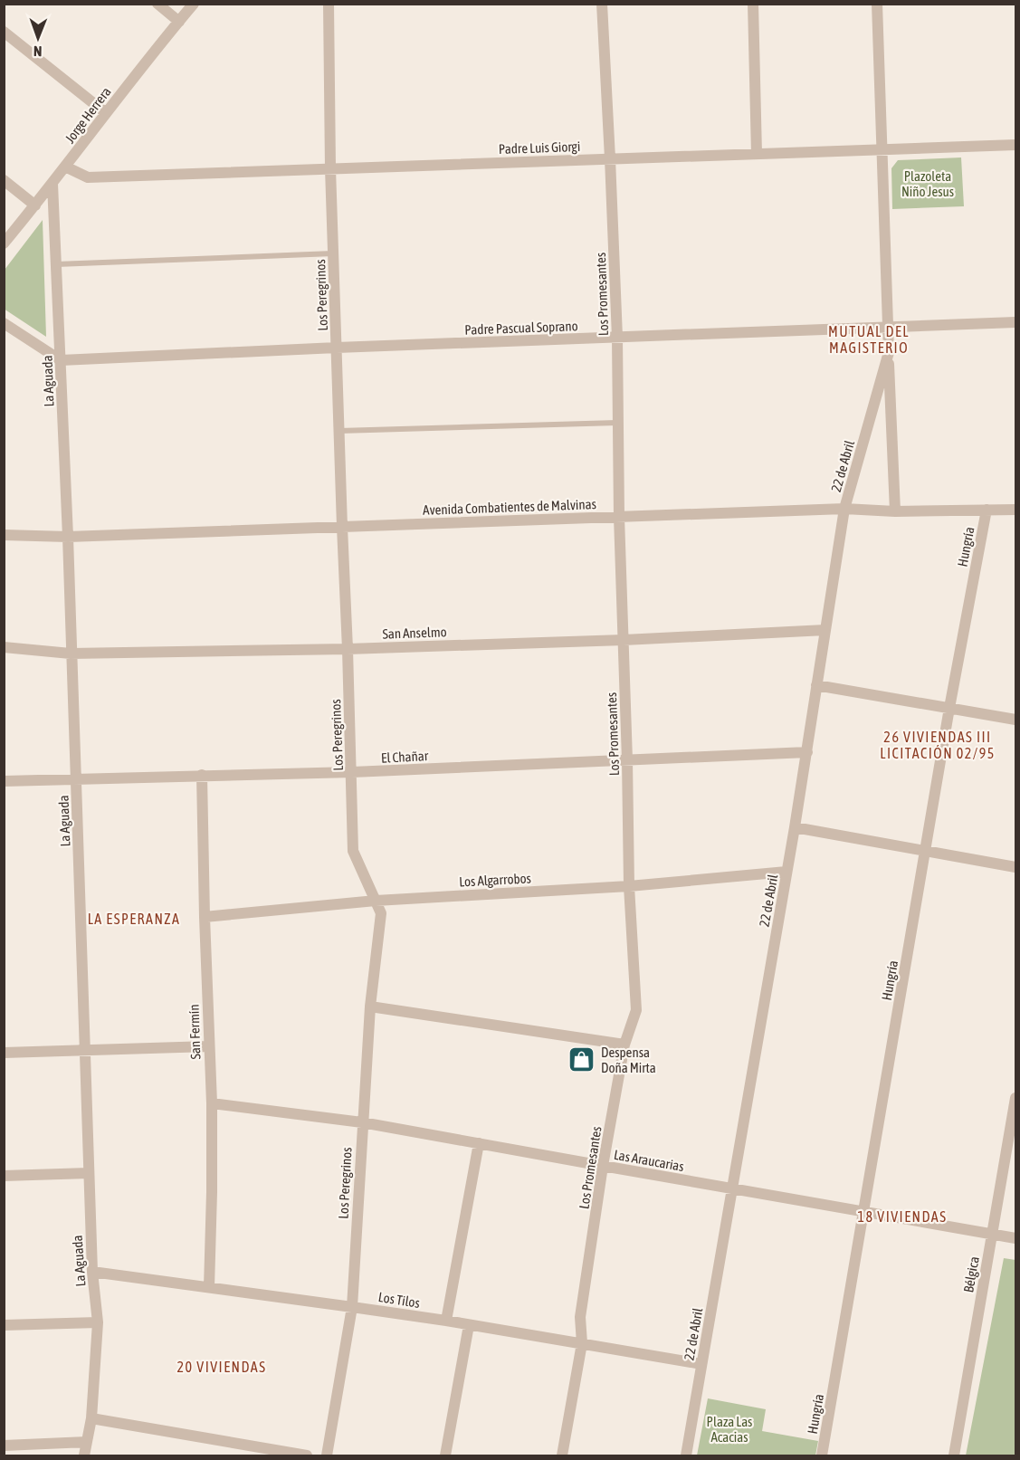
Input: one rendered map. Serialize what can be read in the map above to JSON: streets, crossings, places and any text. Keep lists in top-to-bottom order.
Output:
{
  "streets": {
    "street": [
      "Jorge Herrera",
      "Padre Luis Giorgi",
      "Los Promesantes",
      "Los Peregrinos",
      "Padre Pascual Soprano",
      "La Aguada",
      "22 de Abril",
      "Avenida Combatientes de Malvinas",
      "Hungría",
      "San Anselmo",
      "El Chañar",
      "Los Algarrobos",
      "San Fermín",
      "Las Araucarias",
      "Bélgica",
      "Los Tilos"
    ]
  },
  "crossings": [
    ["Jorge Herrera", "Padre Luis Giorgi"],
    ["Jorge Herrera", "La Aguada"],
    ["Padre Luis Giorgi", "Los Promesantes"],
    ["Padre Luis Giorgi", "Los Peregrinos"],
    ["Padre Luis Giorgi", "22 de Abril"],
    ["Los Promesantes", "Padre Pascual Soprano"],
    ["Los Promesantes", "Avenida Combatientes de Malvinas"],
    ["Los Promesantes", "San Anselmo"],
    ["Los Promesantes", "El Chañar"],
    ["Los Promesantes", "Los Algarrobos"],
    ["Los Promesantes", "Las Araucarias"],
    ["Los Promesantes", "Los Tilos"],
    ["Los Peregrinos", "Padre Pascual Soprano"],
    ["Los Peregrinos", "Avenida Combatientes de Malvinas"],
    ["Los Peregrinos", "San Anselmo"],
    ["Los Peregrinos", "El Chañar"],
    ["Los Peregrinos", "Los Algarrobos"],
    ["Los Peregrinos", "Las Araucarias"],
    ["Los Peregrinos", "Los Tilos"],
    ["Padre Pascual Soprano", "La Aguada"],
    ["Padre Pascual Soprano", "22 de Abril"],
    ["La Aguada", "Avenida Combatientes de Malvinas"],
    ["La Aguada", "San Anselmo"],
    ["La Aguada", "El Chañar"],
    ["La Aguada", "Los Tilos"],
    ["22 de Abril", "Avenida Combatientes de Malvinas"],
    ["22 de Abril", "San Anselmo"],
    ["22 de Abril", "El Chañar"],
    ["22 de Abril", "Los Algarrobos"],
    ["22 de Abril", "Las Araucarias"],
    ["22 de Abril", "Los Tilos"],
    ["Avenida Combatientes de Malvinas", "Hungría"],
    ["Hungría", "Las Araucarias"],
    ["El Chañar", "San Fermín"],
    ["Los Algarrobos", "San Fermín"],
    ["San Fermín", "Las Araucarias"],
    ["San Fermín", "Los Tilos"],
    ["Las Araucarias", "Bélgica"]
  ],
  "districts": [
    "MUTUAL DEL MAGISTERIO",
    "26 VIVIENDAS III LICITACIÓN 02/95",
    "LA ESPERANZA",
    "18 VIVIENDAS",
    "20 VIVIENDAS"
  ],
  "parks": ["Plazoleta Niño Jesus", "Plaza Las Acacias"],
  "places": {
    "shop": ["Despensa Doña Mirta"]
  },
  "north": "bottom"
}
